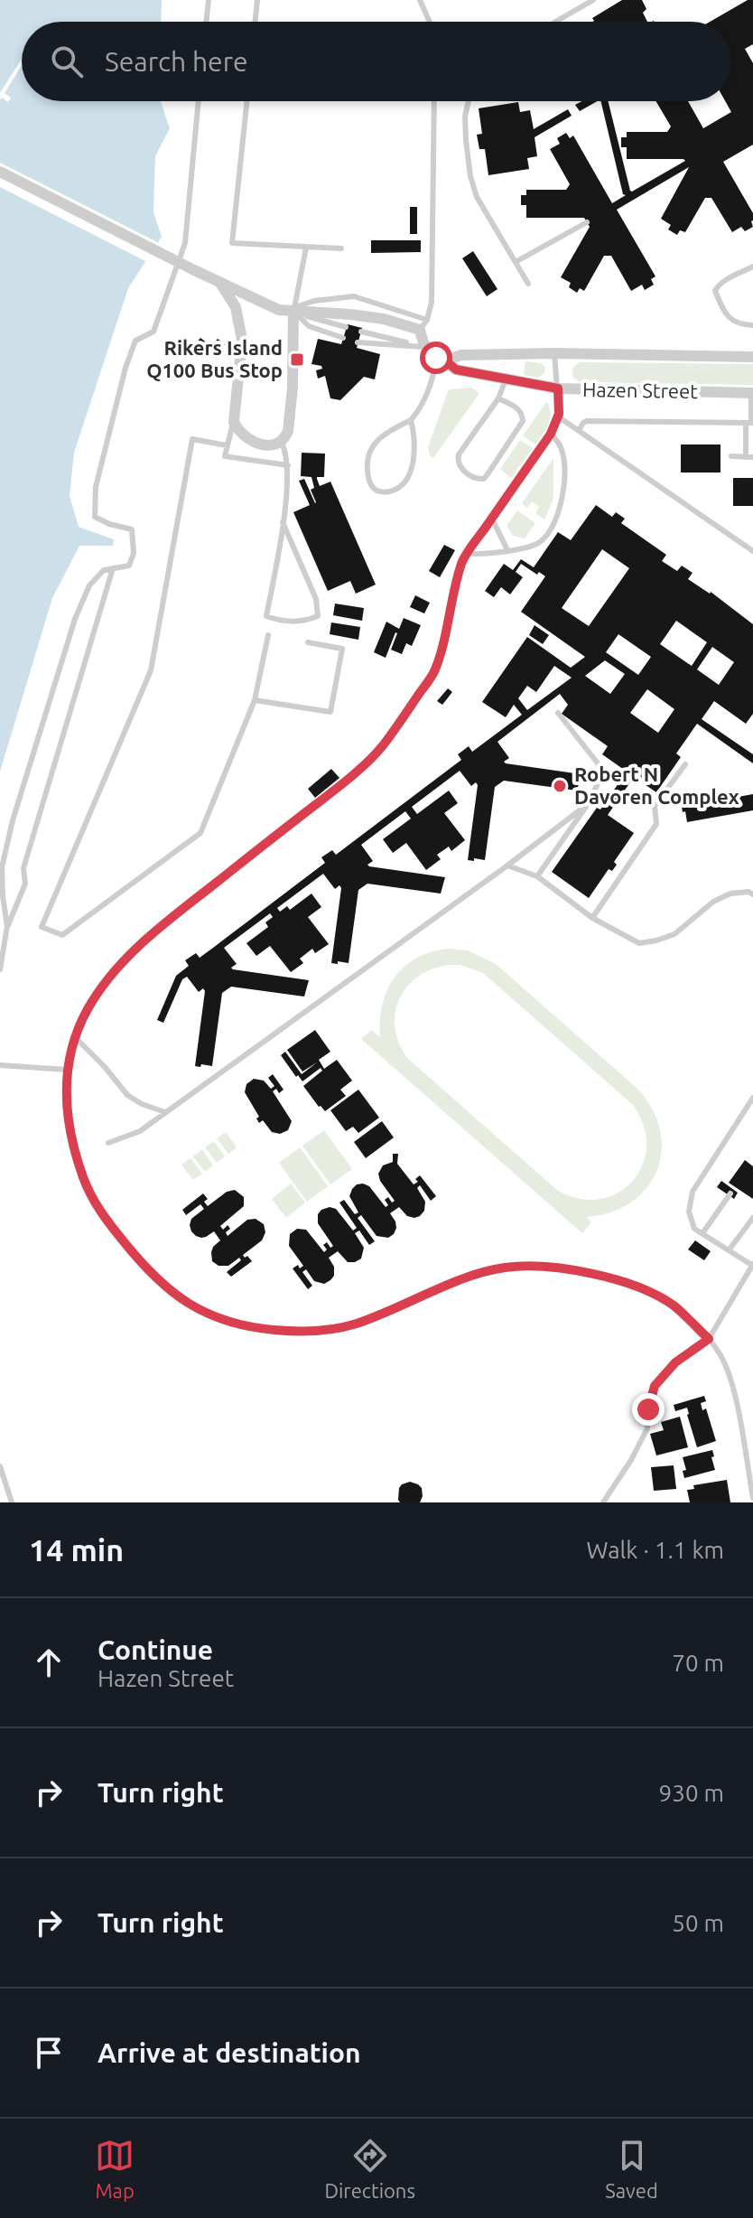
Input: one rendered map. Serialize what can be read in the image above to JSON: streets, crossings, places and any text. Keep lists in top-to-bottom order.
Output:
{
  "streets": {
    "street": ["Hazen Street"]
  },
  "places": {
    "transit": ["Rikers Island Q100 Bus Stop"],
    "other": ["Robert N Davoren Complex"]
  },
  "page": {
    "search": "Search here",
    "heading": ["14 min", "Walk · 1.1 km"],
    "list": [
      ["Continue", "Hazen Street", "70 m"],
      ["Turn right", "930 m"],
      ["Turn right", "50 m"],
      "Arrive at destination"
    ],
    "nav": ["Map", "Directions", "Saved"]
  }
}
